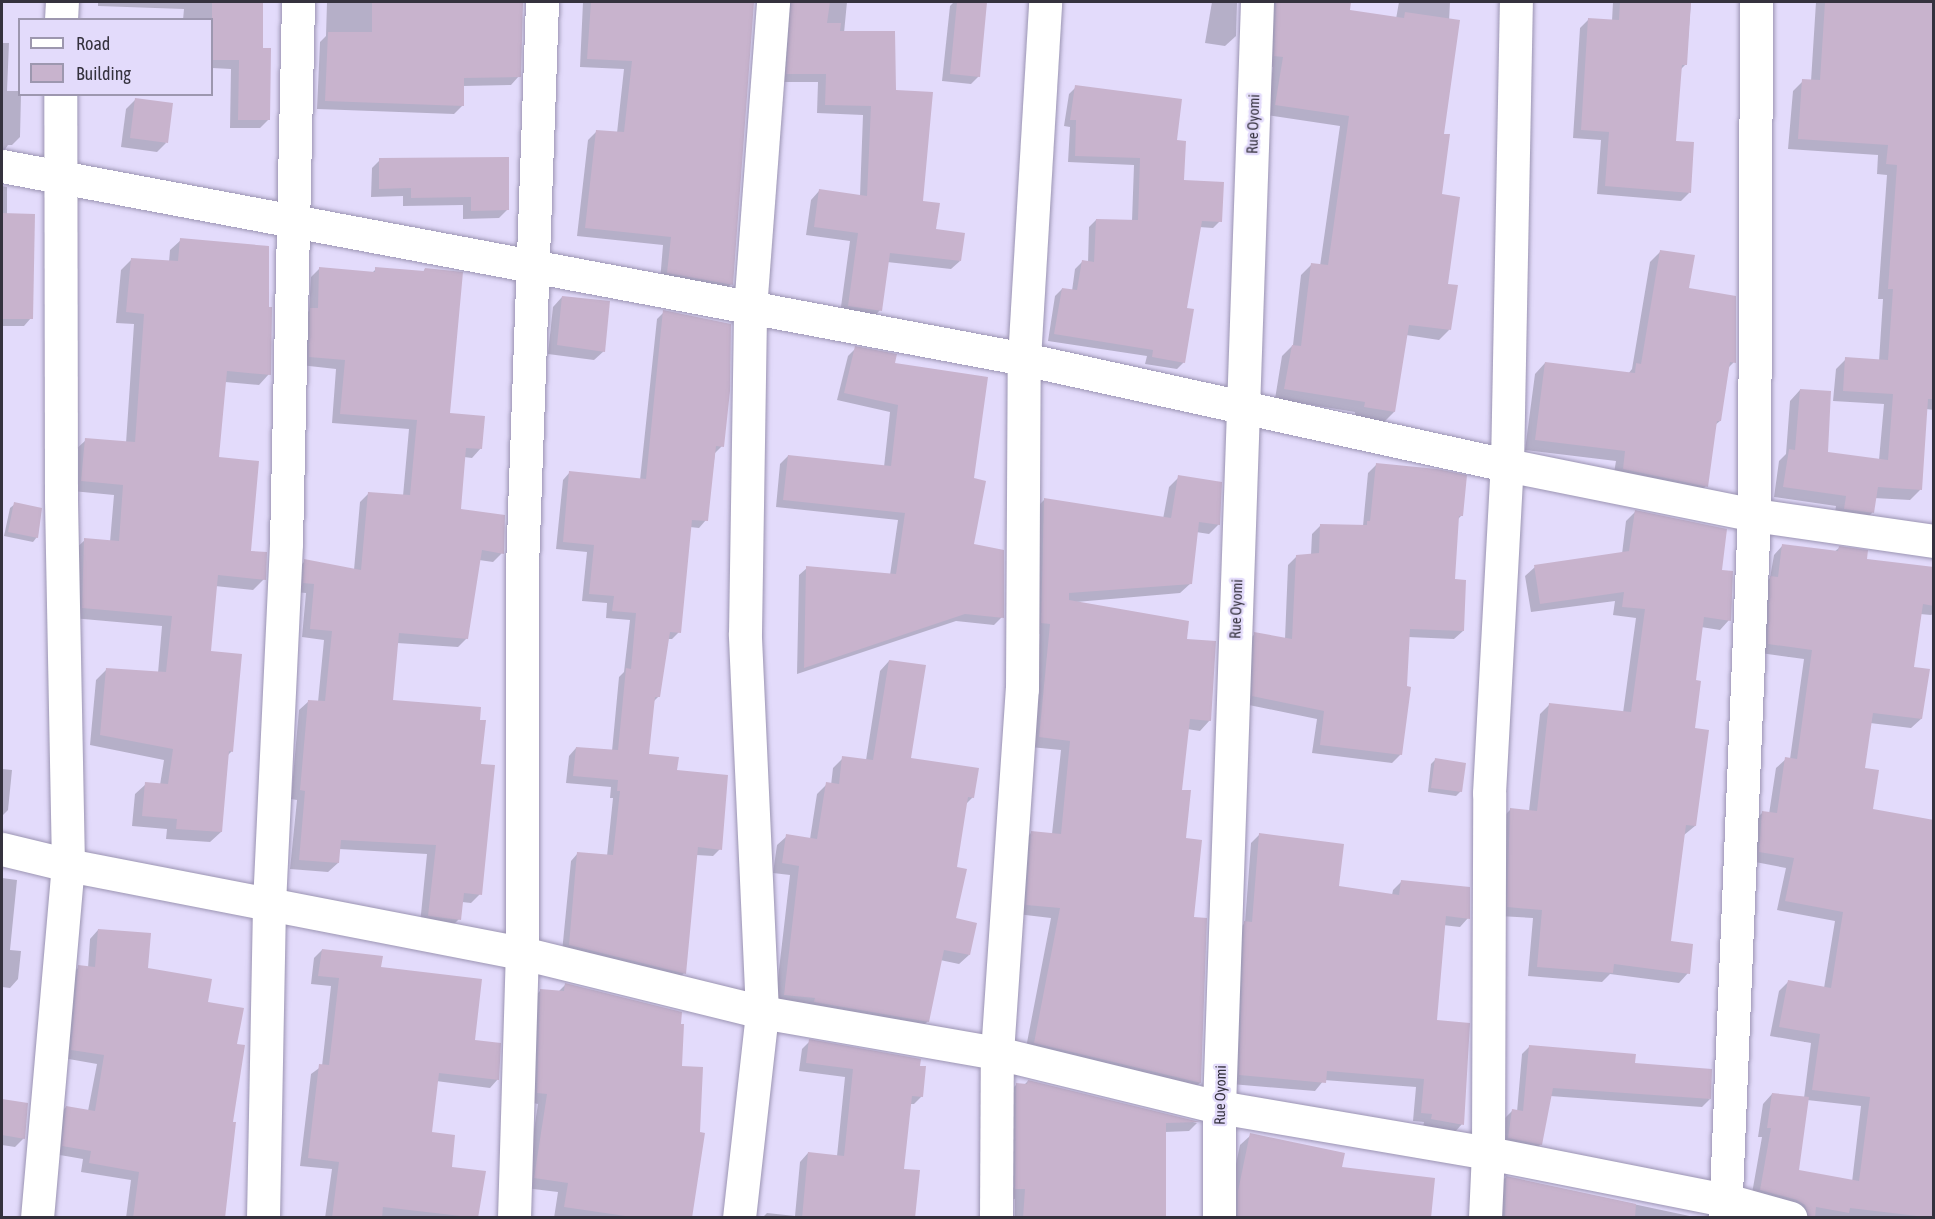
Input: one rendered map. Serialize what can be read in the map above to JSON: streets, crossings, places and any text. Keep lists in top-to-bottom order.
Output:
{
  "streets": {
    "street": ["Rue Oyomi"]
  },
  "legend": ["Road", "Building"]
}
